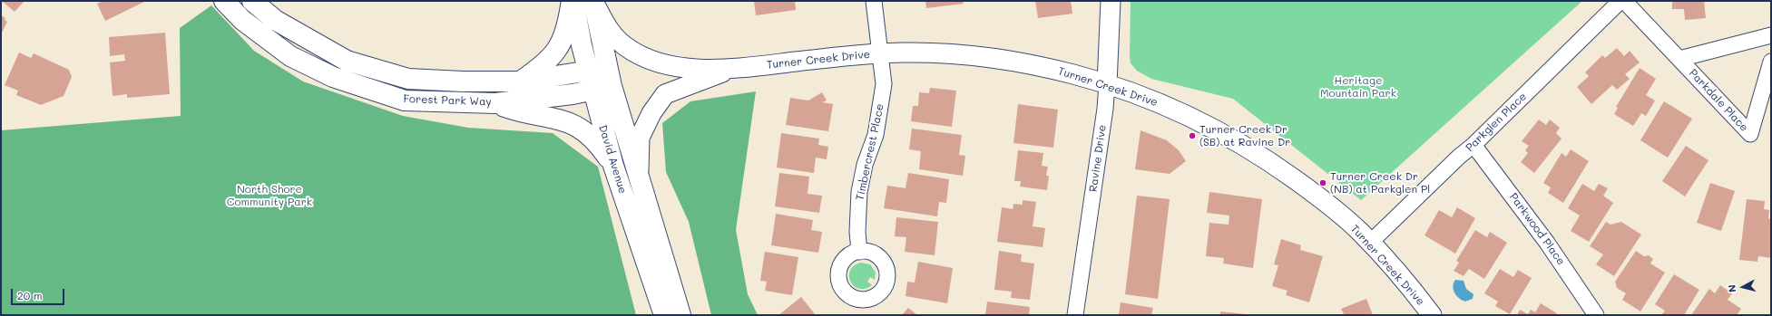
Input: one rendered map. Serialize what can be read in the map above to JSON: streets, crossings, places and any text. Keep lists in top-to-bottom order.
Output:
{
  "streets": {
    "main road": ["Forest Park Way", "David Avenue"],
    "street": [
      "Turner Creek Drive",
      "Parkdale Place",
      "Parkglen Place",
      "Timbercrest Place",
      "Ravine Drive",
      "Parkwood Place"
    ]
  },
  "crossings": [
    ["Turner Creek Drive", "Parkglen Place"],
    ["Turner Creek Drive", "Timbercrest Place"],
    ["Turner Creek Drive", "Ravine Drive"],
    ["Forest Park Way", "David Avenue"],
    ["Parkglen Place", "Parkwood Place"]
  ],
  "parks": ["Heritage Mountain Park", "North Shore Community Park"],
  "places": ["Turner Creek Dr (SB) at Ravine Dr", "Turner Creek Dr (NB) at Parkglen Pl"],
  "scale_bar": "20 m",
  "north": "left"
}
